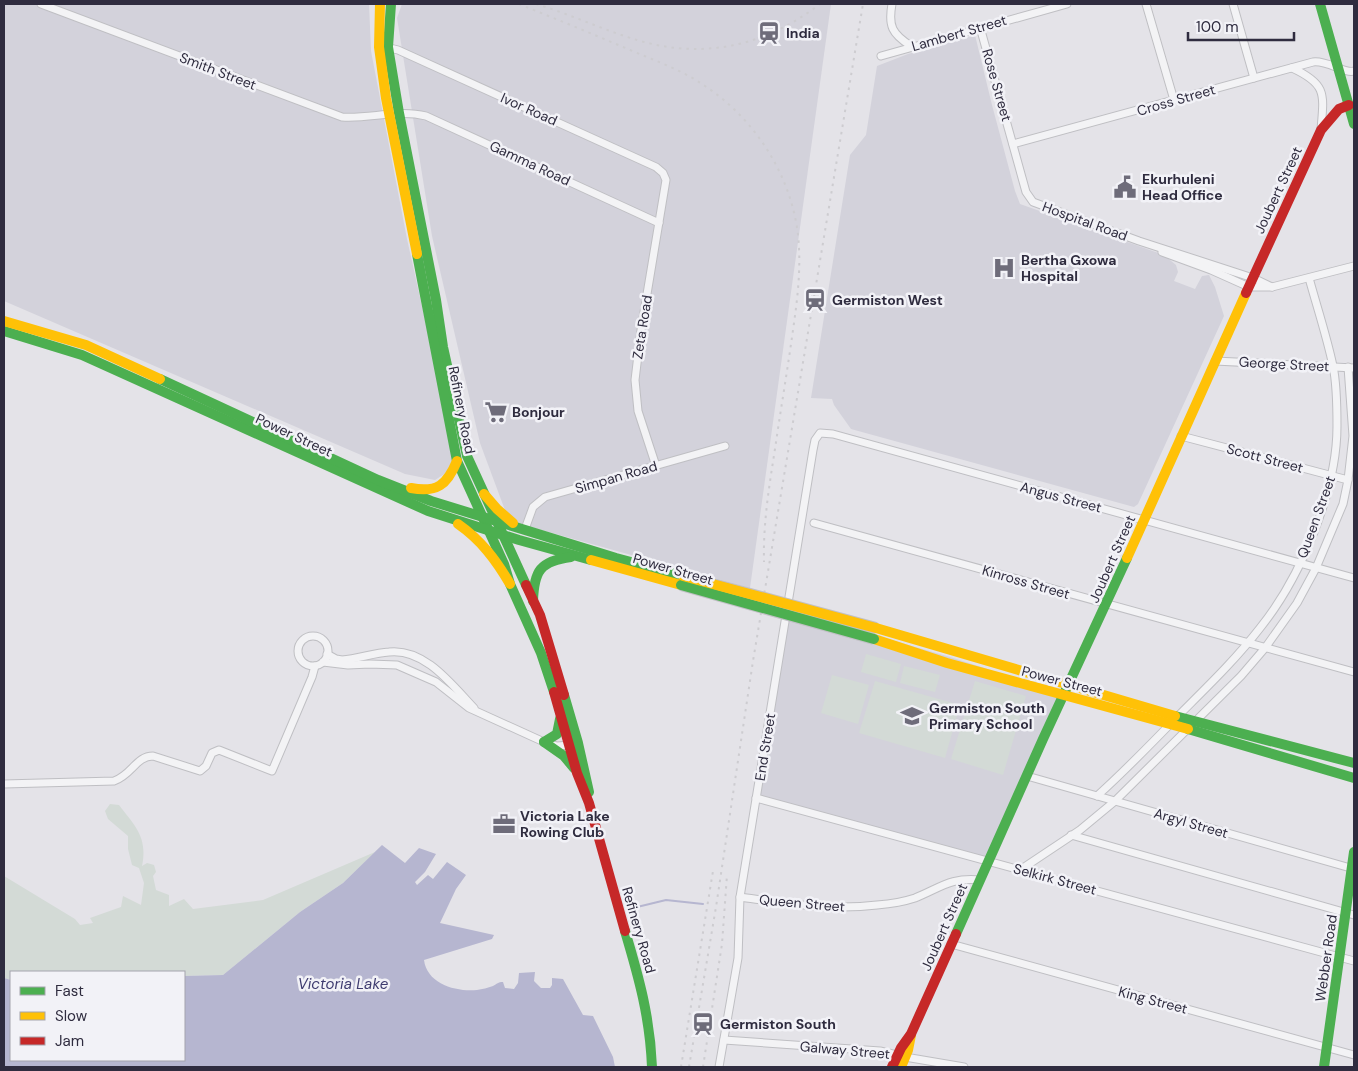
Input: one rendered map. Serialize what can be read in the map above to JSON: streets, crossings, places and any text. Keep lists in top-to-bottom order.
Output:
{
  "streets": {
    "main road": [
      "Joubert Street",
      "Refinery Road",
      "Power Street",
      "Webber Road"
    ],
    "street": [
      "Lambert Street",
      "Smith Street",
      "Rose Street",
      "Cross Street",
      "Ivor Road",
      "Gamma Road",
      "Hospital Road",
      "Zeta Road",
      "George Street",
      "Scott Street",
      "Simpan Road",
      "Angus Street",
      "Queen Street",
      "Kinross Street",
      "End Street",
      "Argyl Street",
      "Selkirk Street",
      "King Street",
      "Galway Street"
    ]
  },
  "crossings": [
    ["Lambert Street", "Rose Street"],
    ["Smith Street", "Gamma Road"],
    ["Smith Street", "Refinery Road"],
    ["Rose Street", "Cross Street"],
    ["Rose Street", "Hospital Road"],
    ["Cross Street", "Hospital Road"],
    ["Ivor Road", "Zeta Road"],
    ["Ivor Road", "Refinery Road"],
    ["Gamma Road", "Zeta Road"],
    ["Gamma Road", "Refinery Road"],
    ["Joubert Street", "Hospital Road"],
    ["Joubert Street", "George Street"],
    ["Joubert Street", "Power Street"],
    ["Joubert Street", "Scott Street"],
    ["Joubert Street", "Angus Street"],
    ["Joubert Street", "Queen Street"],
    ["Joubert Street", "Kinross Street"],
    ["Joubert Street", "Argyl Street"],
    ["Joubert Street", "Selkirk Street"],
    ["Joubert Street", "King Street"],
    ["Joubert Street", "Galway Street"],
    ["Hospital Road", "Queen Street"],
    ["Zeta Road", "Simpan Road"],
    ["George Street", "Queen Street"],
    ["Refinery Road", "Power Street"],
    ["Power Street", "Simpan Road"],
    ["Power Street", "Queen Street"],
    ["Scott Street", "Queen Street"],
    ["Angus Street", "Queen Street"],
    ["Angus Street", "End Street"],
    ["Queen Street", "Kinross Street"],
    ["Queen Street", "End Street"],
    ["End Street", "Selkirk Street"],
    ["End Street", "Galway Street"],
    ["Argyl Street", "Webber Road"],
    ["Selkirk Street", "Webber Road"],
    ["Webber Road", "King Street"]
  ],
  "water": ["Victoria Lake"],
  "places": {
    "station": ["India", "Germiston West", "Germiston South"],
    "public building": ["Ekurhuleni Head Office"],
    "hospital": ["Bertha Gxowa Hospital"],
    "supermarket": ["Bonjour"],
    "school or university": ["Germiston South Primary School"],
    "office": ["Victoria Lake Rowing Club"]
  },
  "legend": ["Fast", "Slow", "Jam"],
  "scale_bar": "100 m"
}
